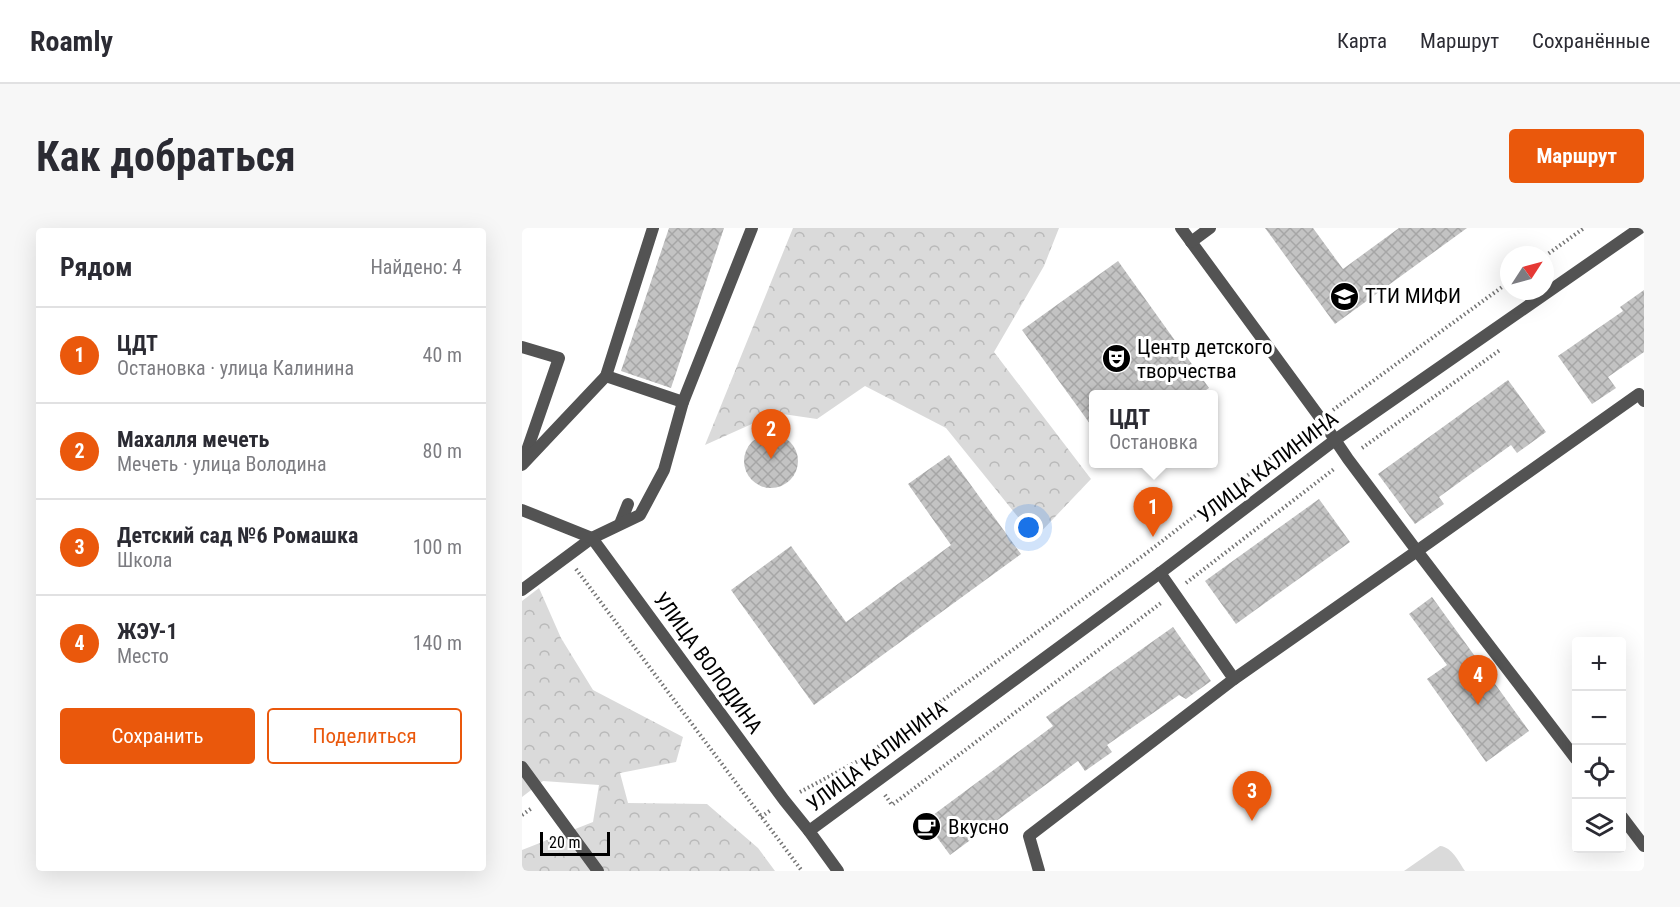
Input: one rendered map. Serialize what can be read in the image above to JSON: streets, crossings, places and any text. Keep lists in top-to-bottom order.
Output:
{
  "streets": {
    "street": ["УЛИЦА КАЛИНИНА", "УЛИЦА ВОЛОДИНА"]
  },
  "crossings": [
    ["УЛИЦА КАЛИНИНА", "УЛИЦА ВОЛОДИНА"]
  ],
  "places": {
    "school or university": ["ТТИ МИФИ"],
    "theatre": ["Центр детского творчества"],
    "cafe": ["Вкусно"]
  },
  "scale_bar": "20 m",
  "north": "top right",
  "page": {
    "header": "Roamly",
    "nav": ["Карта", "Маршрут", "Сохранённые"],
    "buttons": [
      "Маршрут",
      ["Сохранить", "Поделиться"]
    ],
    "title": "Как добраться",
    "heading": ["Рядом", "Найдено: 4"],
    "list": [
      {
        "mark": "1",
        "name": "ЦДТ",
        "note": "Остановка · улица Калинина",
        "value": "40 m"
      },
      {
        "mark": "2",
        "name": "Махалля мечеть",
        "note": "Мечеть · улица Володина",
        "value": "80 m"
      },
      {
        "mark": "3",
        "name": "Детский сад №6 Ромашка",
        "note": "Школа",
        "value": "100 m"
      },
      {
        "mark": "4",
        "name": "ЖЭУ-1",
        "note": "Место",
        "value": "140 m"
      }
    ],
    "popup": ["ЦДТ", "Остановка"],
    "pins": [
      "2",
      "1",
      "4",
      "3"
    ],
    "map_buttons": ["+", "−"],
    "scale": "20 m"
  }
}
